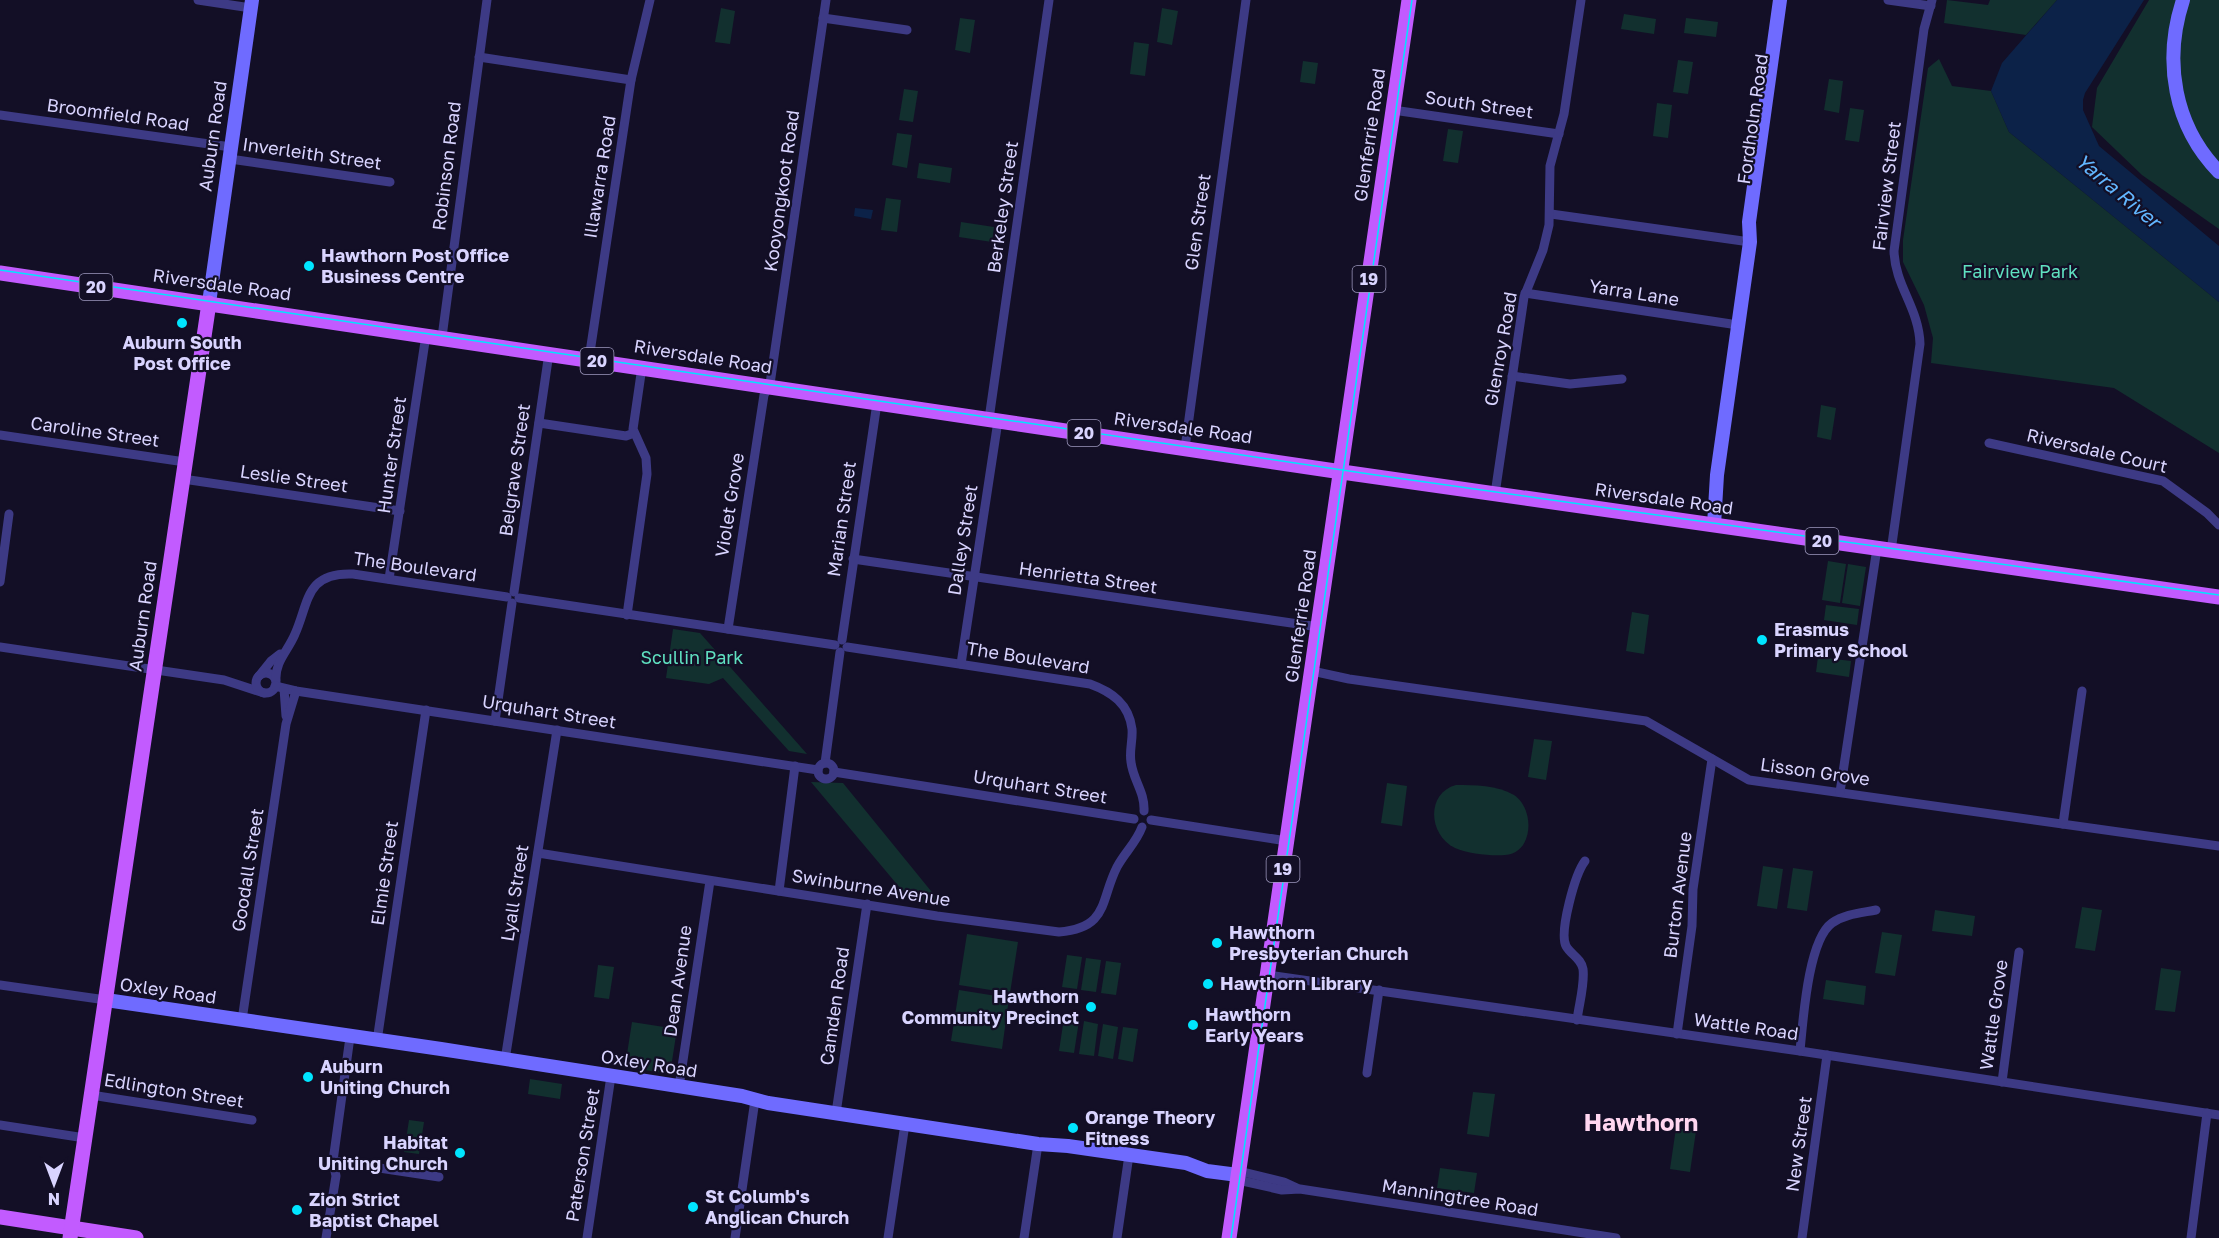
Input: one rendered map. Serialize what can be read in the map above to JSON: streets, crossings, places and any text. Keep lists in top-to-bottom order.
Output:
{
  "streets": {
    "main road": [
      "Glenferrie Road",
      "Auburn Road",
      "19",
      "Riversdale Road",
      "20"
    ],
    "street": [
      "South Street",
      "Broomfield Road",
      "Fordholm Road",
      "Inverleith Street",
      "Robinson Road",
      "Illawarra Road",
      "Fairview Street",
      "Kooyongkoot Road",
      "Berkeley Street",
      "Glen Street",
      "Yarra Lane",
      "Glenroy Road",
      "Caroline Street",
      "Riversdale Court",
      "Hunter Street",
      "Belgrave Street",
      "Leslie Street",
      "Violet Grove",
      "Marian Street",
      "Dalley Street",
      "The Boulevard",
      "Henrietta Street",
      "Urquhart Street",
      "Lisson Grove",
      "Goodall Street",
      "Elmie Street",
      "Swinburne Avenue",
      "Lyall Street",
      "Burton Avenue",
      "Dean Avenue",
      "Oxley Road",
      "Camden Road",
      "Wattle Grove",
      "Wattle Road",
      "Edlington Street",
      "New Street",
      "Paterson Street",
      "Manningtree Road"
    ]
  },
  "crossings": [
    ["South Street", "Glenferrie Road"],
    ["South Street", "Glenroy Road"],
    ["Broomfield Road", "Auburn Road"],
    ["Broomfield Road", "Inverleith Street"],
    ["Fordholm Road", "Riversdale Road"],
    ["Fordholm Road", "Yarra Lane"],
    ["Glenferrie Road", "Riversdale Road"],
    ["Glenferrie Road", "Henrietta Street"],
    ["Glenferrie Road", "Lisson Grove"],
    ["Glenferrie Road", "Oxley Road"],
    ["Glenferrie Road", "Wattle Road"],
    ["Glenferrie Road", "Manningtree Road"],
    ["Auburn Road", "Inverleith Street"],
    ["Auburn Road", "Riversdale Road"],
    ["Auburn Road", "Caroline Street"],
    ["Auburn Road", "Leslie Street"],
    ["Auburn Road", "Oxley Road"],
    ["Auburn Road", "Edlington Street"],
    ["Robinson Road", "Riversdale Road"],
    ["Illawarra Road", "Riversdale Road"],
    ["Fairview Street", "Riversdale Road"],
    ["Fairview Street", "Lisson Grove"],
    ["Kooyongkoot Road", "Riversdale Road"],
    ["Kooyongkoot Road", "Violet Grove"],
    ["Berkeley Street", "Riversdale Road"],
    ["Berkeley Street", "Dalley Street"],
    ["Glen Street", "Riversdale Road"],
    ["Riversdale Road", "Glenroy Road"],
    ["Riversdale Road", "Hunter Street"],
    ["Riversdale Road", "Belgrave Street"],
    ["Riversdale Road", "Violet Grove"],
    ["Riversdale Road", "Marian Street"],
    ["Riversdale Road", "Dalley Street"],
    ["Yarra Lane", "Glenroy Road"],
    ["Hunter Street", "Leslie Street"],
    ["Hunter Street", "The Boulevard"],
    ["Belgrave Street", "The Boulevard"],
    ["Belgrave Street", "Urquhart Street"],
    ["Violet Grove", "The Boulevard"],
    ["Marian Street", "The Boulevard"],
    ["Marian Street", "Henrietta Street"],
    ["Marian Street", "Urquhart Street"],
    ["Dalley Street", "The Boulevard"],
    ["Dalley Street", "Henrietta Street"],
    ["The Boulevard", "Urquhart Street"],
    ["The Boulevard", "Goodall Street"],
    ["The Boulevard", "Swinburne Avenue"],
    ["Urquhart Street", "Goodall Street"],
    ["Urquhart Street", "Elmie Street"],
    ["Urquhart Street", "Swinburne Avenue"],
    ["Urquhart Street", "Lyall Street"],
    ["Lisson Grove", "Burton Avenue"],
    ["Goodall Street", "Oxley Road"],
    ["Elmie Street", "Oxley Road"],
    ["Swinburne Avenue", "Lyall Street"],
    ["Swinburne Avenue", "Dean Avenue"],
    ["Swinburne Avenue", "Camden Road"],
    ["Lyall Street", "Oxley Road"],
    ["Burton Avenue", "Wattle Road"],
    ["Dean Avenue", "Oxley Road"],
    ["Oxley Road", "Camden Road"],
    ["Oxley Road", "Paterson Street"],
    ["Oxley Road", "Manningtree Road"],
    ["Wattle Grove", "Wattle Road"],
    ["Wattle Road", "New Street"]
  ],
  "districts": ["Hawthorn"],
  "water": ["Yarra River"],
  "parks": ["Fairview Park", "Scullin Park"],
  "places": [
    "Hawthorn Post Office Business Centre",
    "Auburn South Post Office",
    "Erasmus Primary School",
    "Hawthorn Presbyterian Church",
    "Hawthorn Library",
    "Hawthorn Community Precinct",
    "Hawthorn Early Years",
    "Auburn Uniting Church",
    "Orange Theory Fitness",
    "Habitat Uniting Church",
    "St Columb's Anglican Church",
    "Zion Strict Baptist Chapel"
  ],
  "north": "bottom"
}
